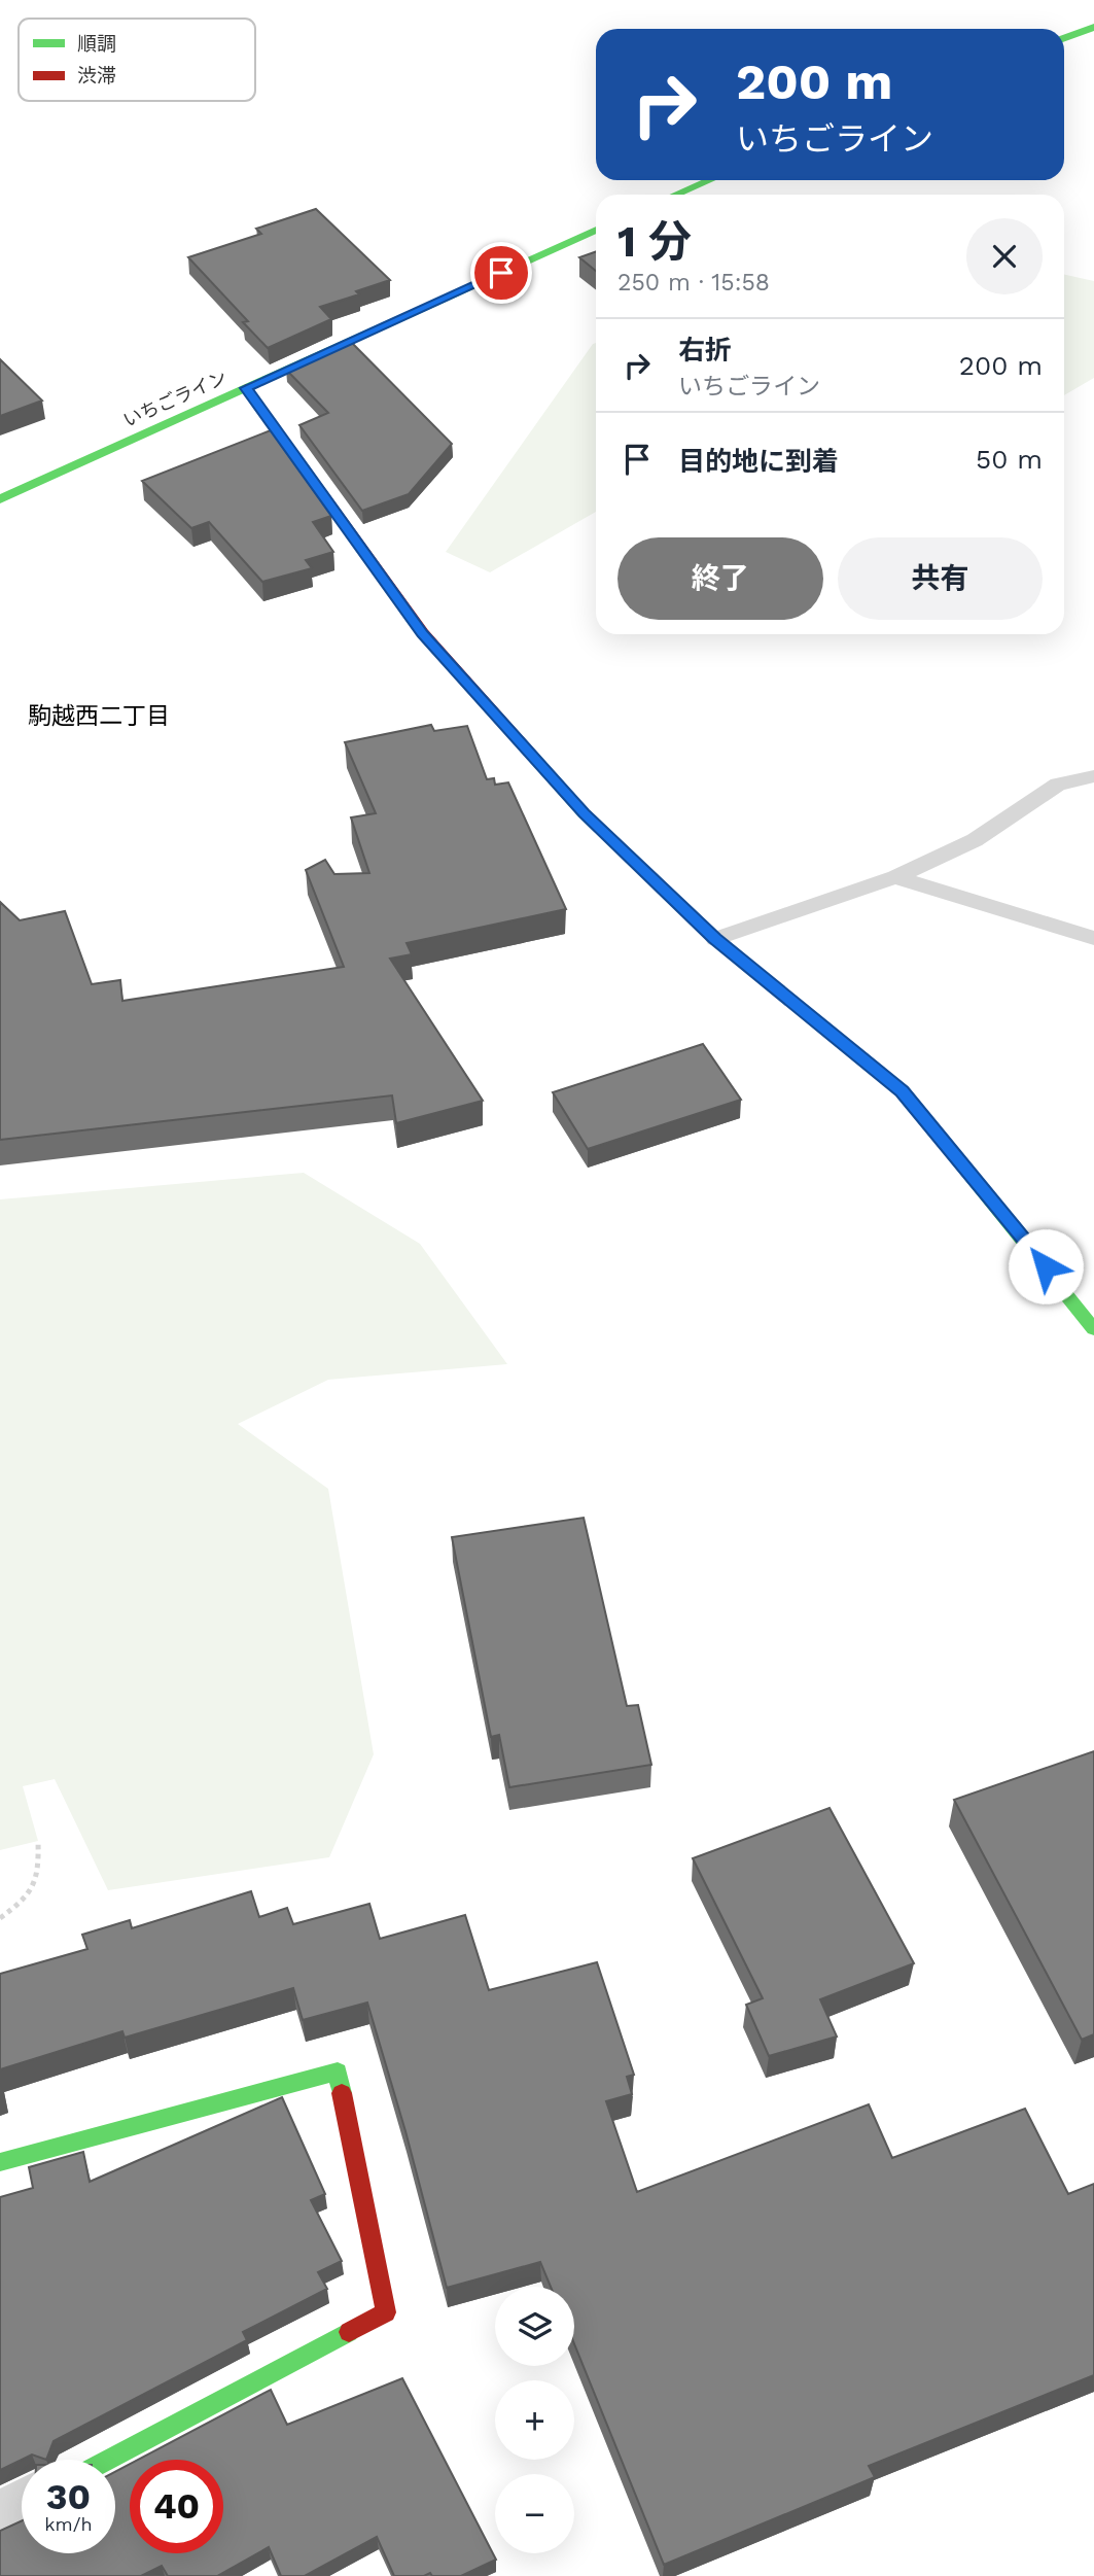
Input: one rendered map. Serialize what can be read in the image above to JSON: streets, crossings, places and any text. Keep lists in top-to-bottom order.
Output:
{
  "streets": {
    "main road": ["いちごライン"]
  },
  "districts": ["駒越西二丁目"],
  "legend": ["順調", "渋滞"],
  "page": {
    "turn": ["200 m", "いちごライン"],
    "heading": ["1 分", "250 m · 15:58"],
    "list": [
      {
        "name": "右折",
        "note": "いちごライン",
        "value": "200 m"
      },
      {
        "name": "目的地に到着",
        "value": "50 m"
      }
    ],
    "buttons": ["終了", "共有"],
    "map_buttons": ["+", "−"],
    "speed": "30 km/h",
    "limit": "40"
  }
}
